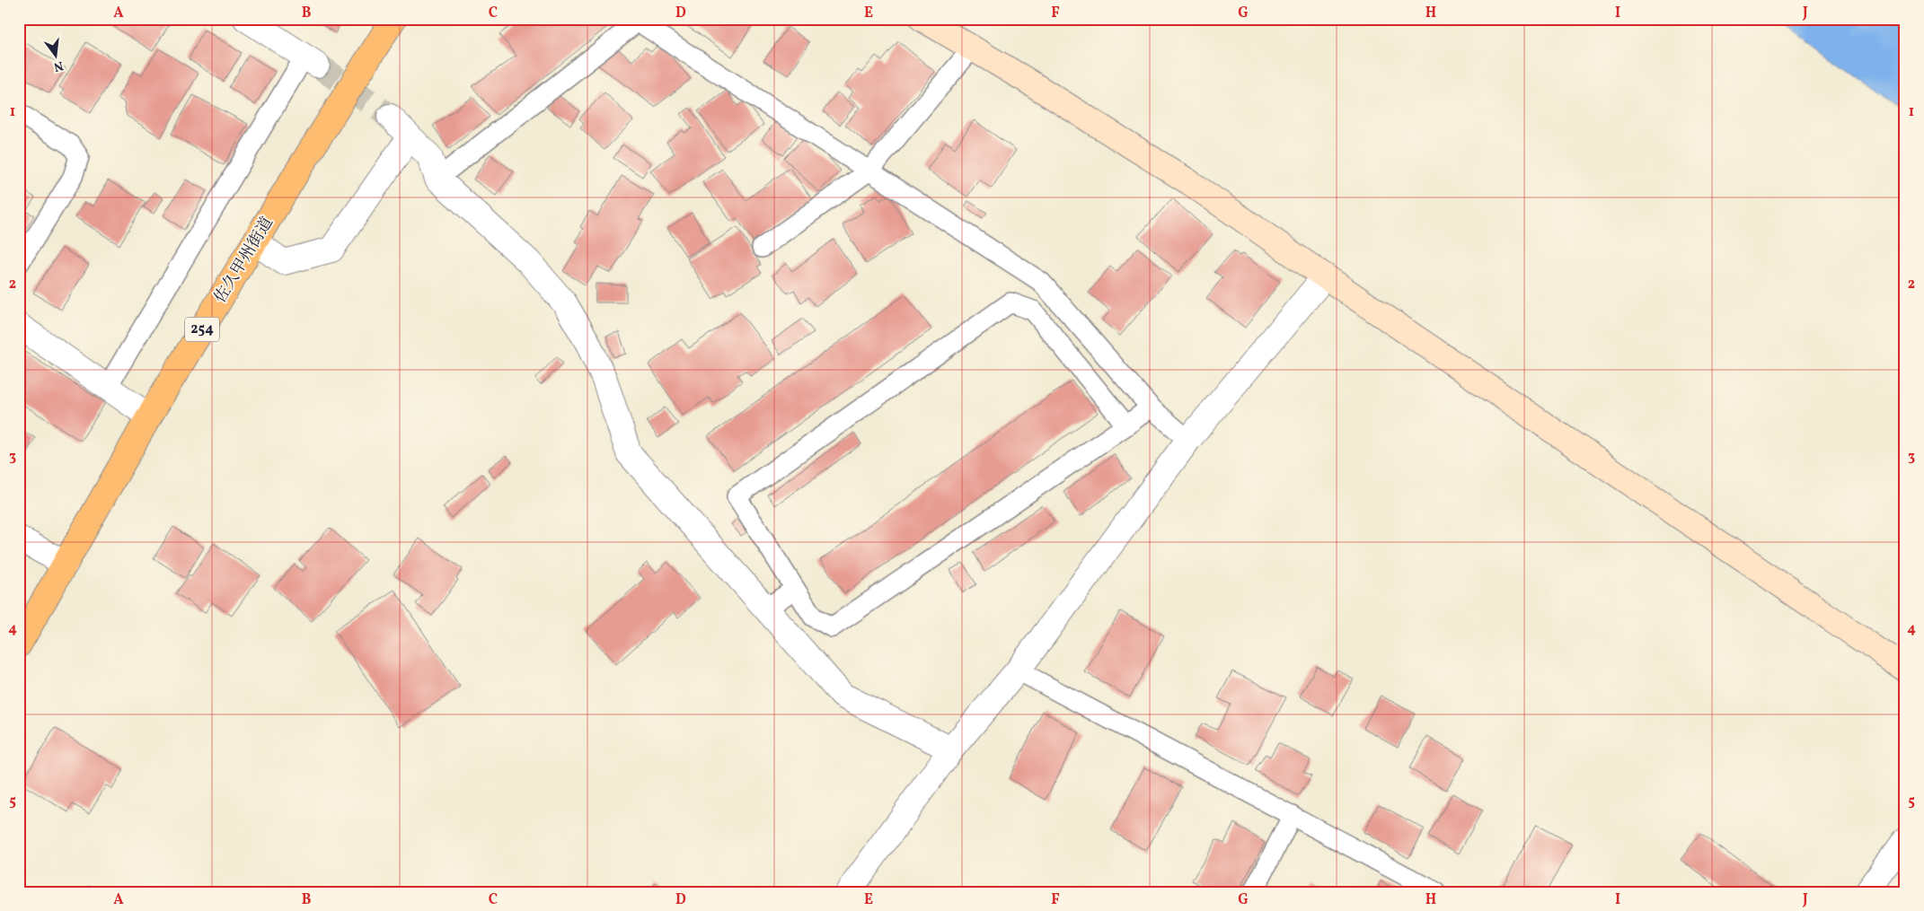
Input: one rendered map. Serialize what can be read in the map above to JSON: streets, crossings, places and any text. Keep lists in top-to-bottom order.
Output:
{
  "streets": {
    "highway": ["佐久甲州街道", "254"]
  },
  "north": "bottom",
  "grid": {
    "columns": [
      "A",
      "B",
      "C",
      "D",
      "E",
      "F",
      "G",
      "H",
      "I",
      "J"
    ],
    "rows": [
      "1",
      "2",
      "3",
      "4",
      "5"
    ]
  }
}
